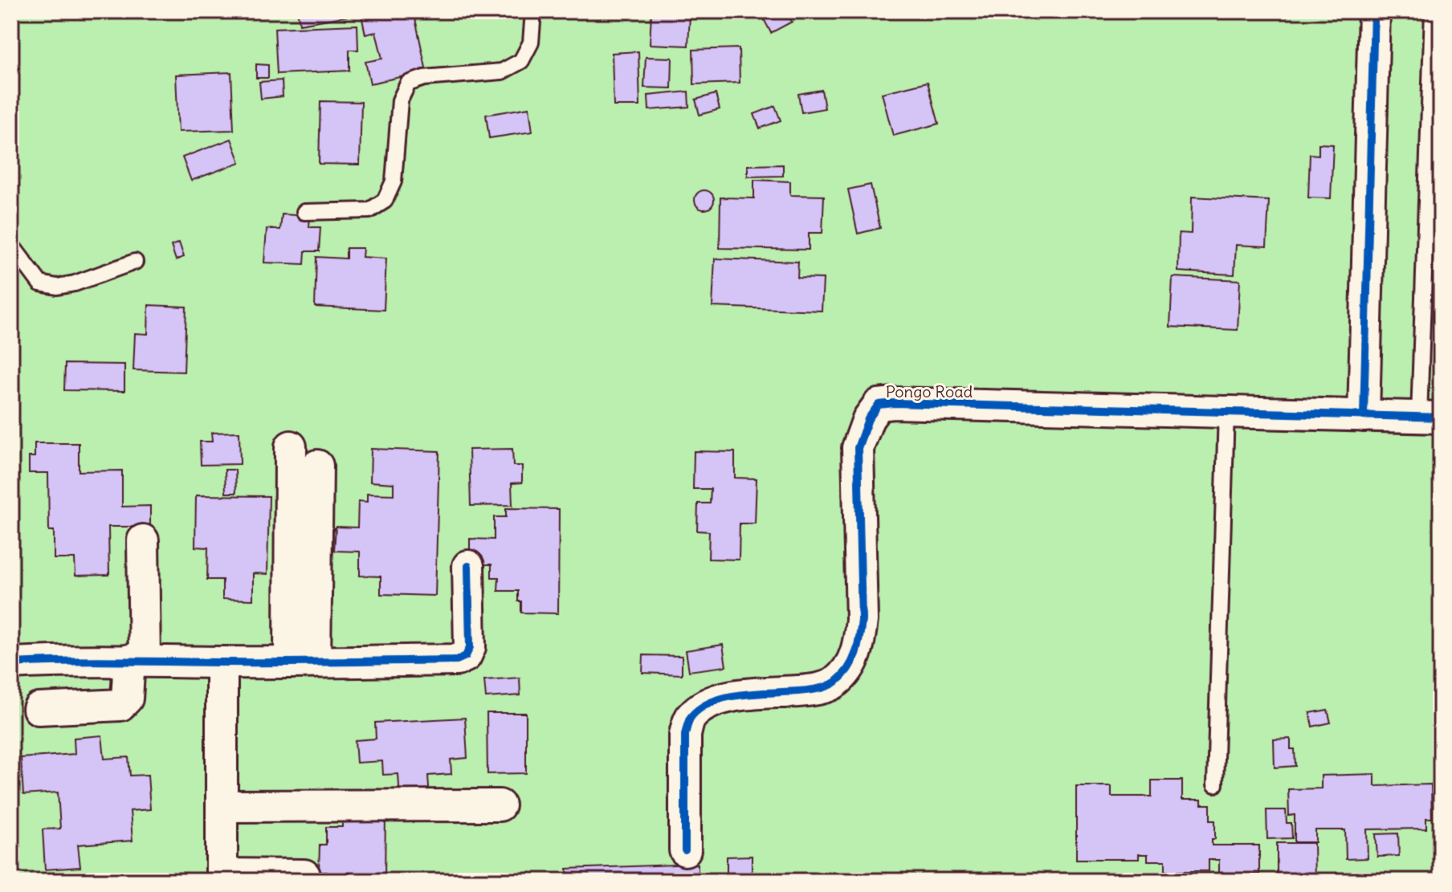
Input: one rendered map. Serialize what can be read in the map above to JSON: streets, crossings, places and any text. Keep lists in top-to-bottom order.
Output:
{
  "streets": {
    "street": ["Pongo Road"]
  }
}
